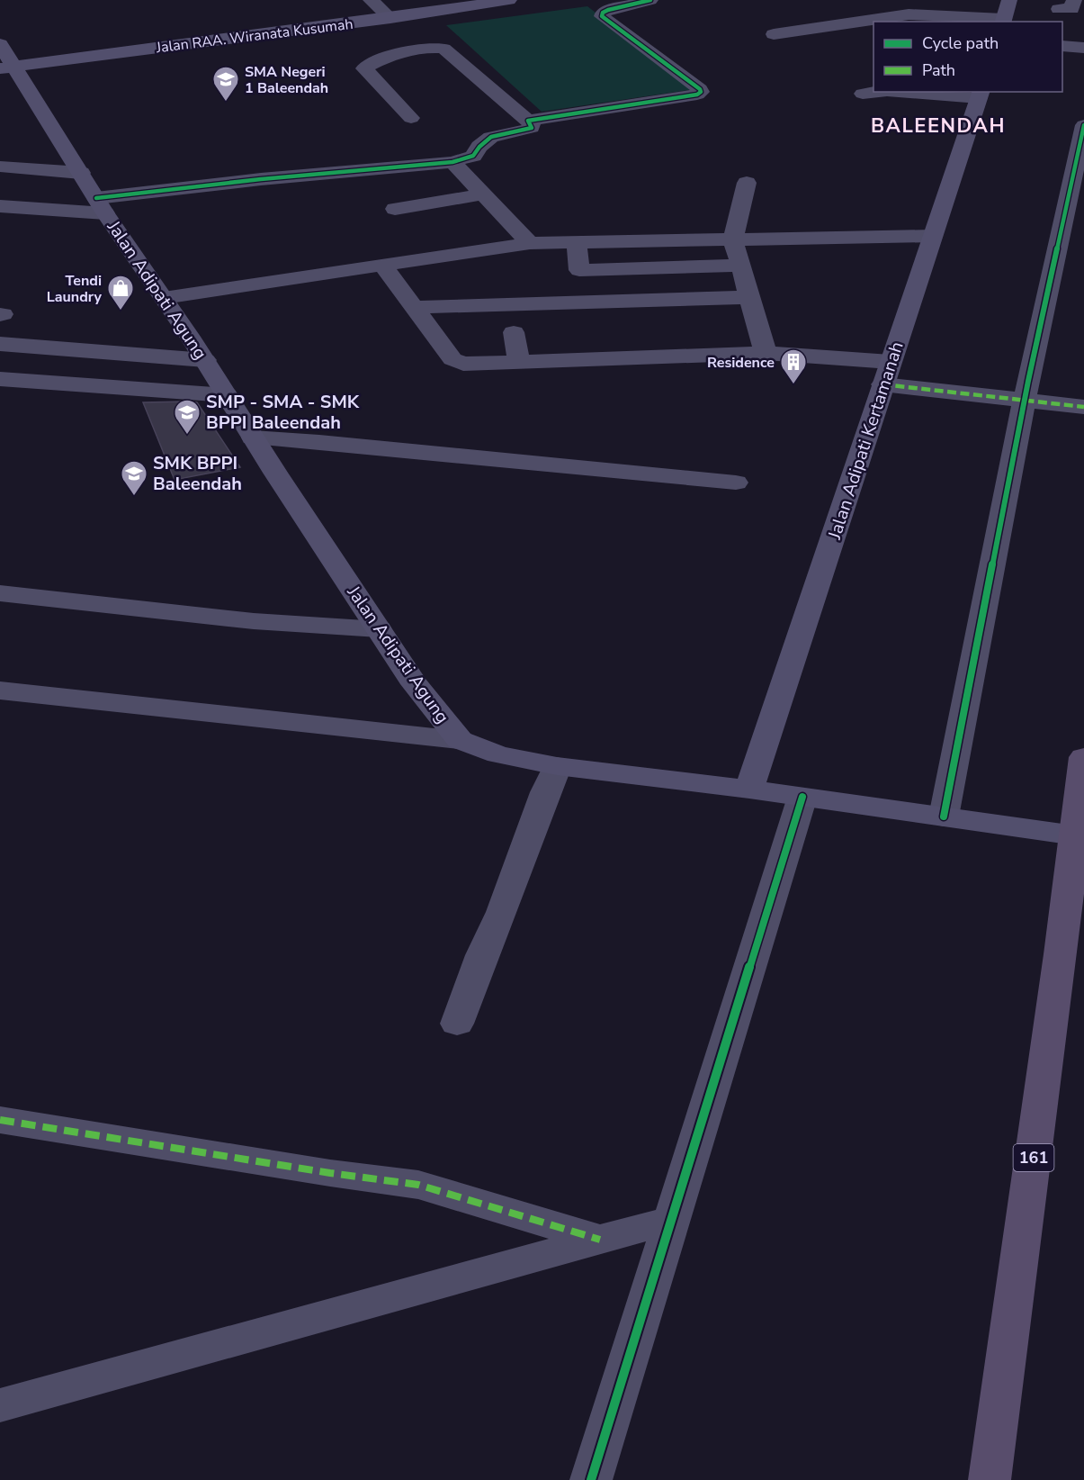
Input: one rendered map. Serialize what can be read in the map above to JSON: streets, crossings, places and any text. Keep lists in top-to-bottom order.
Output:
{
  "streets": {
    "main road": [
      "Jalan RAA. Wiranata Kusumah",
      "Jalan Adipati Agung",
      "Jalan Adipati Kertamanah",
      "161"
    ]
  },
  "crossings": [
    ["Jalan RAA. Wiranata Kusumah", "Jalan Adipati Agung"],
    ["Jalan Adipati Agung", "Jalan Adipati Kertamanah"],
    ["Jalan Adipati Agung", "161"]
  ],
  "districts": ["BALEENDAH"],
  "places": {
    "school or university": ["SMA Negeri 1 Baleendah", "SMP - SMA - SMK BPPI Baleendah", "SMK BPPI Baleendah"],
    "shop": ["Tendi Laundry"],
    "building": ["Residence"]
  },
  "legend": ["Cycle path", "Path"]
}
